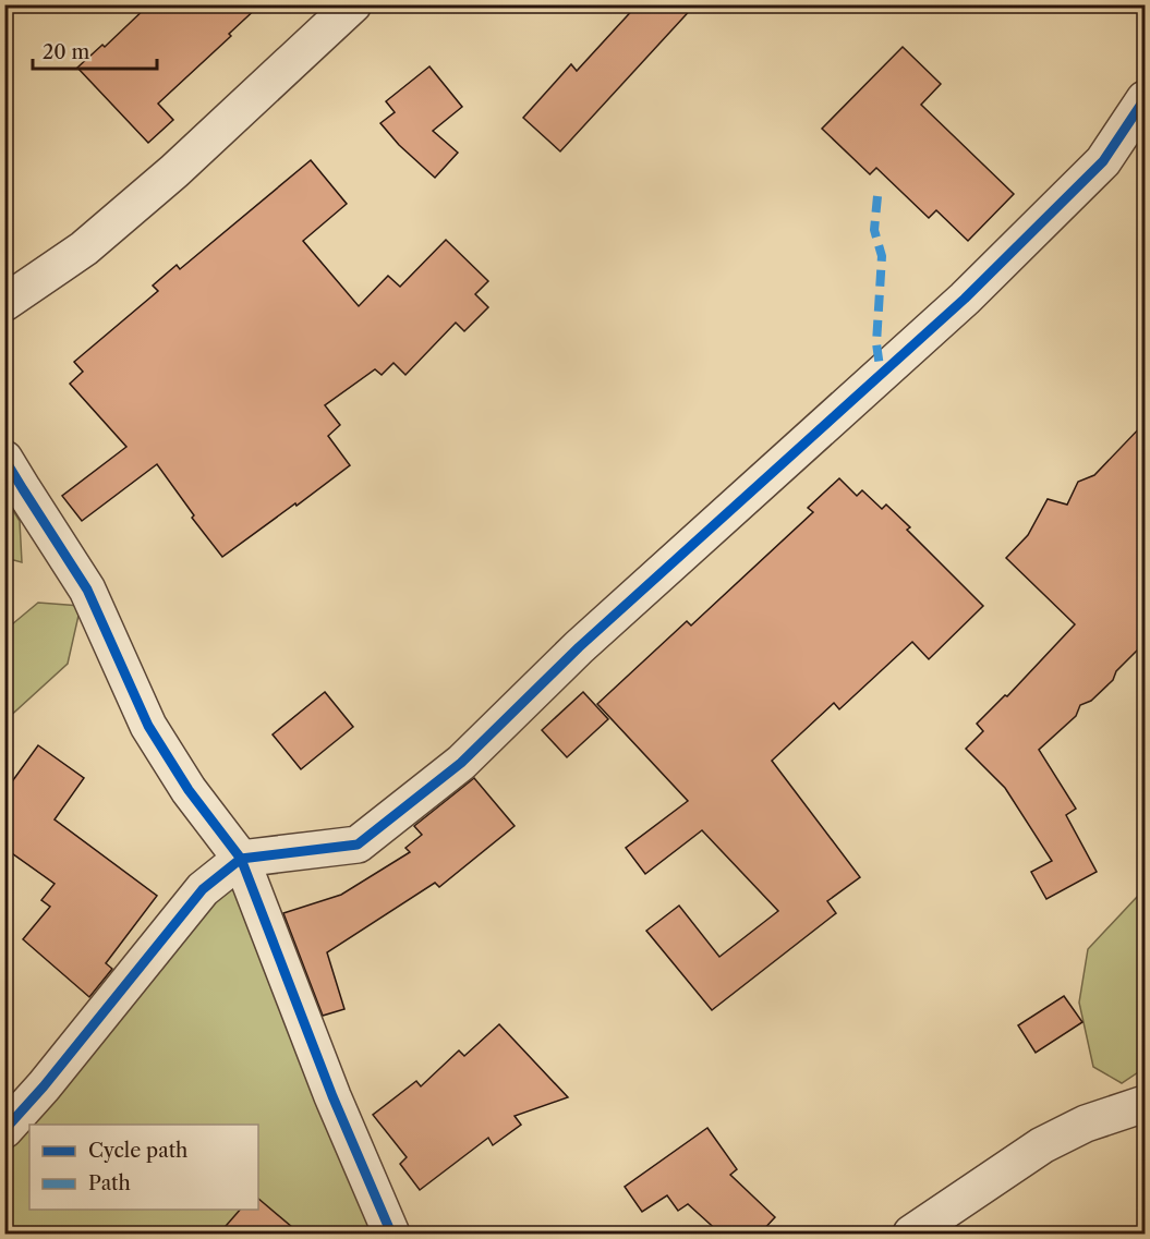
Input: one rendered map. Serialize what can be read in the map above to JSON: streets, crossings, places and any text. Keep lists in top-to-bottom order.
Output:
{
  "legend": ["Cycle path", "Path"],
  "scale_bar": "20 m"
}
